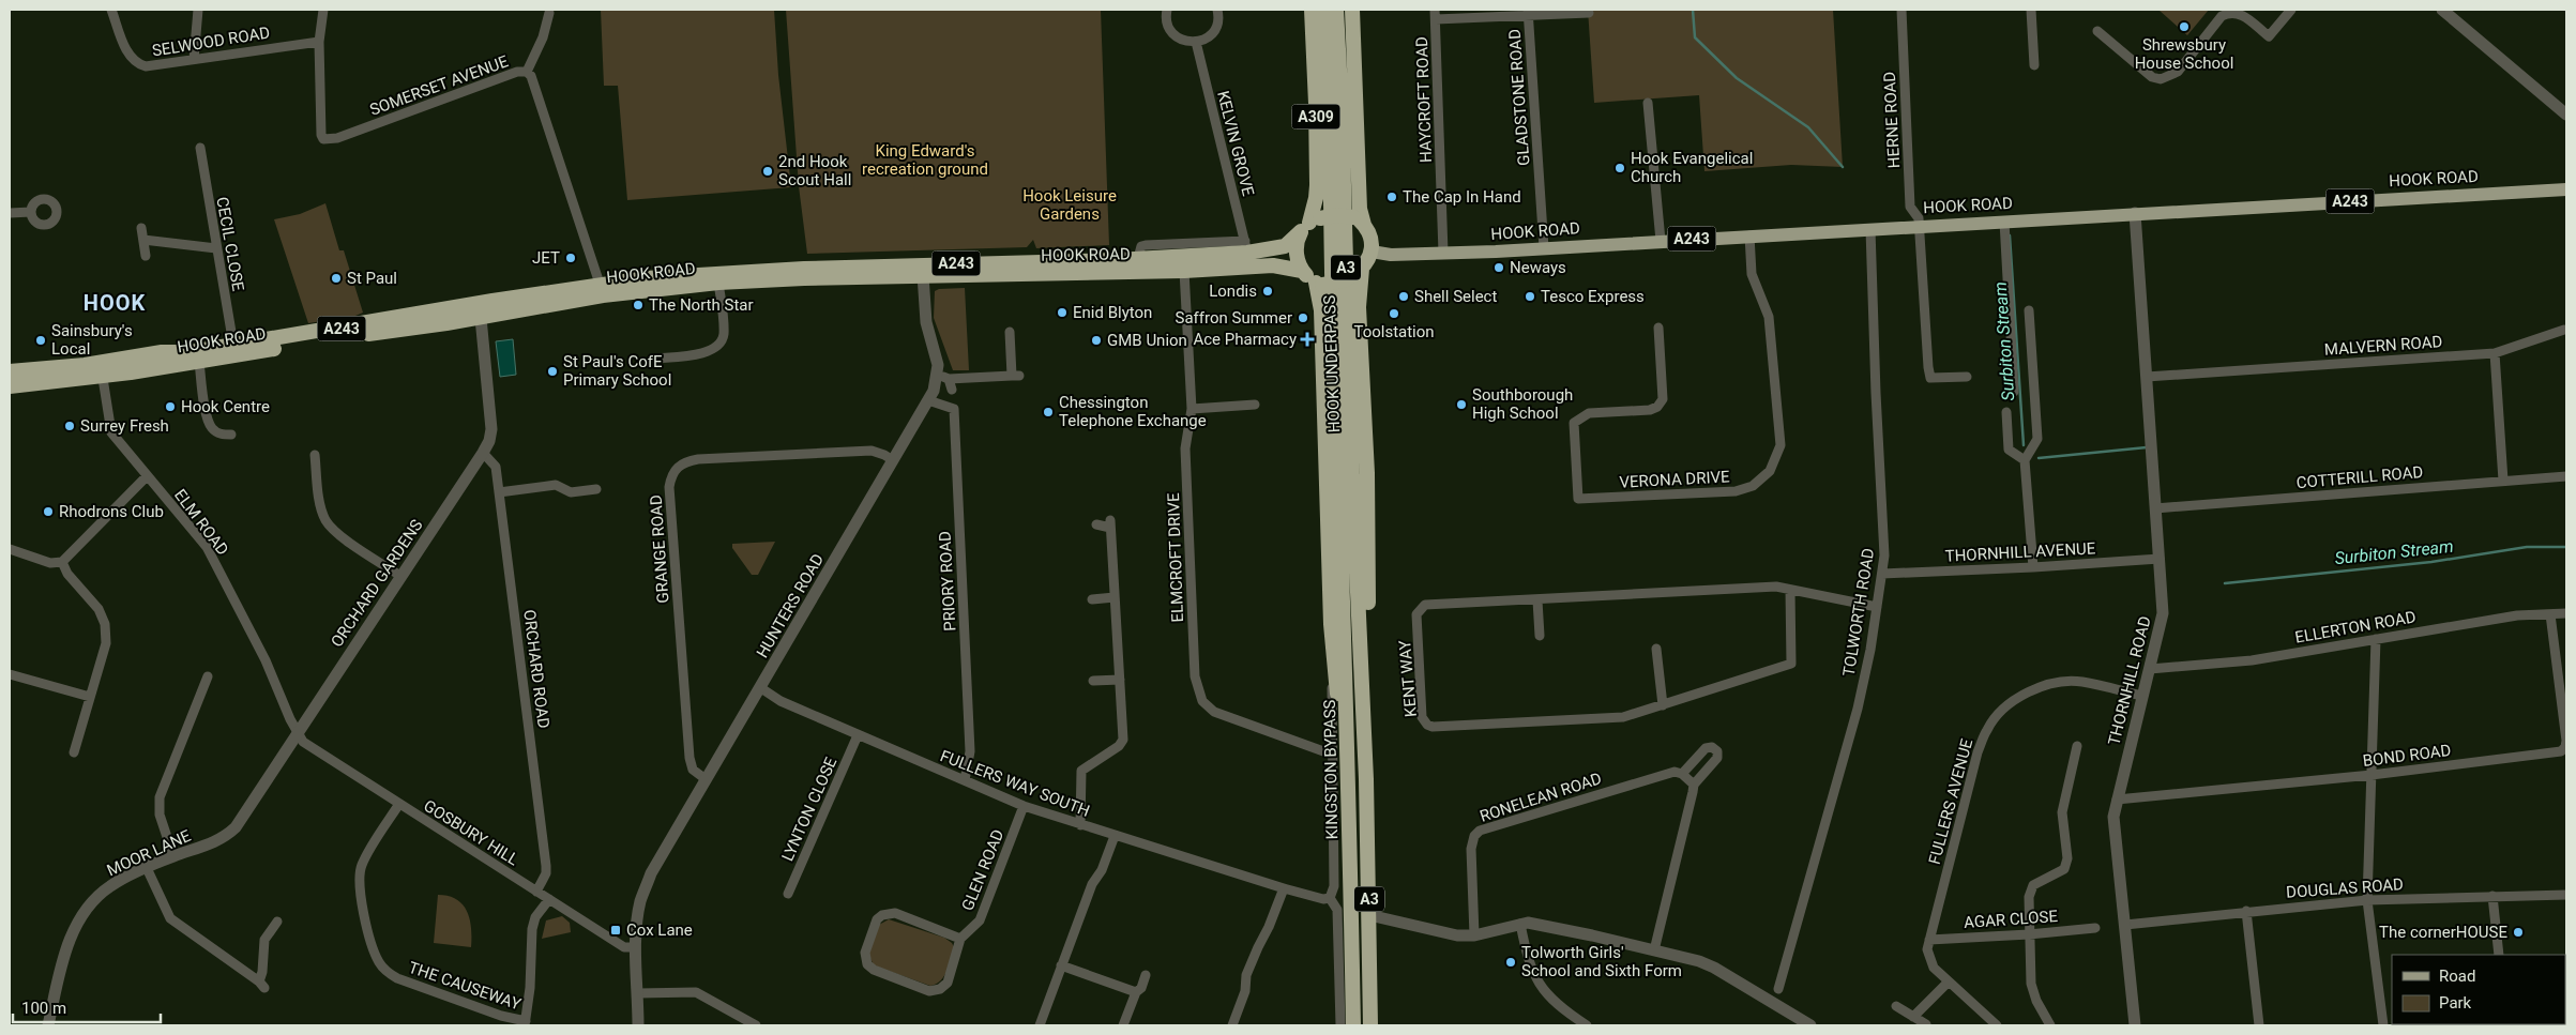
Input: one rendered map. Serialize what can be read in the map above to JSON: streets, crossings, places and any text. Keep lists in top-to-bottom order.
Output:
{
  "streets": {
    "highway": [
      "A309",
      "HOOK ROAD",
      "A243",
      "A3",
      "HOOK UNDERPASS",
      "KINGSTON BYPASS"
    ],
    "street": [
      "SELWOOD ROAD",
      "SOMERSET AVENUE",
      "GLADSTONE ROAD",
      "HAYCROFT ROAD",
      "HERNE ROAD",
      "KELVIN GROVE",
      "CECIL CLOSE",
      "MALVERN ROAD",
      "COTTERILL ROAD",
      "VERONA DRIVE",
      "ELM ROAD",
      "GRANGE ROAD",
      "THORNHILL AVENUE",
      "ELMCROFT DRIVE",
      "PRIORY ROAD",
      "ORCHARD GARDENS",
      "HUNTERS ROAD",
      "TOLWORTH ROAD",
      "ELLERTON ROAD",
      "ORCHARD ROAD",
      "KENT WAY",
      "THORNHILL ROAD",
      "BOND ROAD",
      "FULLERS WAY SOUTH",
      "RONELEAN ROAD",
      "FULLERS AVENUE",
      "LYNTON CLOSE",
      "GOSBURY HILL",
      "MOOR LANE",
      "GLEN ROAD",
      "DOUGLAS ROAD",
      "AGAR CLOSE",
      "THE CAUSEWAY"
    ]
  },
  "crossings": [
    ["SELWOOD ROAD", "SOMERSET AVENUE"],
    ["SOMERSET AVENUE", "HOOK ROAD"],
    ["GLADSTONE ROAD", "HOOK ROAD"],
    ["HAYCROFT ROAD", "HOOK ROAD"],
    ["A309", "HOOK ROAD"],
    ["A309", "A243"],
    ["HERNE ROAD", "HOOK ROAD"],
    ["KELVIN GROVE", "A243"],
    ["HOOK ROAD", "A243"],
    ["HOOK ROAD", "CECIL CLOSE"],
    ["HOOK ROAD", "VERONA DRIVE"],
    ["HOOK ROAD", "ELM ROAD"],
    ["HOOK ROAD", "ELMCROFT DRIVE"],
    ["HOOK ROAD", "ORCHARD GARDENS"],
    ["HOOK ROAD", "HUNTERS ROAD"],
    ["HOOK ROAD", "TOLWORTH ROAD"],
    ["HOOK ROAD", "THORNHILL ROAD"],
    ["A243", "ELMCROFT DRIVE"],
    ["MALVERN ROAD", "THORNHILL ROAD"],
    ["HOOK UNDERPASS", "KINGSTON BYPASS"],
    ["COTTERILL ROAD", "THORNHILL ROAD"],
    ["ELM ROAD", "ORCHARD GARDENS"],
    ["ELM ROAD", "GOSBURY HILL"],
    ["ELM ROAD", "MOOR LANE"],
    ["GRANGE ROAD", "HUNTERS ROAD"],
    ["THORNHILL AVENUE", "TOLWORTH ROAD"],
    ["THORNHILL AVENUE", "THORNHILL ROAD"],
    ["PRIORY ROAD", "HUNTERS ROAD"],
    ["PRIORY ROAD", "FULLERS WAY SOUTH"],
    ["ORCHARD GARDENS", "ORCHARD ROAD"],
    ["ORCHARD GARDENS", "GOSBURY HILL"],
    ["ORCHARD GARDENS", "MOOR LANE"],
    ["HUNTERS ROAD", "FULLERS WAY SOUTH"],
    ["HUNTERS ROAD", "GOSBURY HILL"],
    ["TOLWORTH ROAD", "KENT WAY"],
    ["ELLERTON ROAD", "THORNHILL ROAD"],
    ["ELLERTON ROAD", "BOND ROAD"],
    ["ORCHARD ROAD", "GOSBURY HILL"],
    ["THORNHILL ROAD", "BOND ROAD"],
    ["THORNHILL ROAD", "FULLERS AVENUE"],
    ["THORNHILL ROAD", "DOUGLAS ROAD"],
    ["FULLERS WAY SOUTH", "LYNTON CLOSE"],
    ["FULLERS WAY SOUTH", "GLEN ROAD"],
    ["FULLERS AVENUE", "AGAR CLOSE"],
    ["GOSBURY HILL", "MOOR LANE"],
    ["GOSBURY HILL", "THE CAUSEWAY"]
  ],
  "districts": ["HOOK"],
  "water": ["Surbiton Stream"],
  "parks": ["King Edward's recreation ground", "Hook Leisure Gardens"],
  "places": {
    "other": [
      "Shrewsbury House School",
      "Hook Evangelical Church",
      "2nd Hook Scout Hall",
      "The Cap In Hand",
      "JET",
      "Neways",
      "St Paul",
      "Londis",
      "Shell Select",
      "Tesco Express",
      "The North Star",
      "Enid Blyton",
      "Toolstation",
      "Saffron Summer",
      "Sainsbury's Local",
      "GMB Union",
      "St Paul's CofE Primary School",
      "Southborough High School",
      "Hook Centre",
      "Chessington Telephone Exchange",
      "Surrey Fresh",
      "Rhodrons Club",
      "The cornerHOUSE",
      "Tolworth Girls' School and Sixth Form"
    ],
    "health": ["Ace Pharmacy"],
    "transit": ["Cox Lane"]
  },
  "legend": ["Road", "Park"],
  "scale_bar": "100 m"
}
